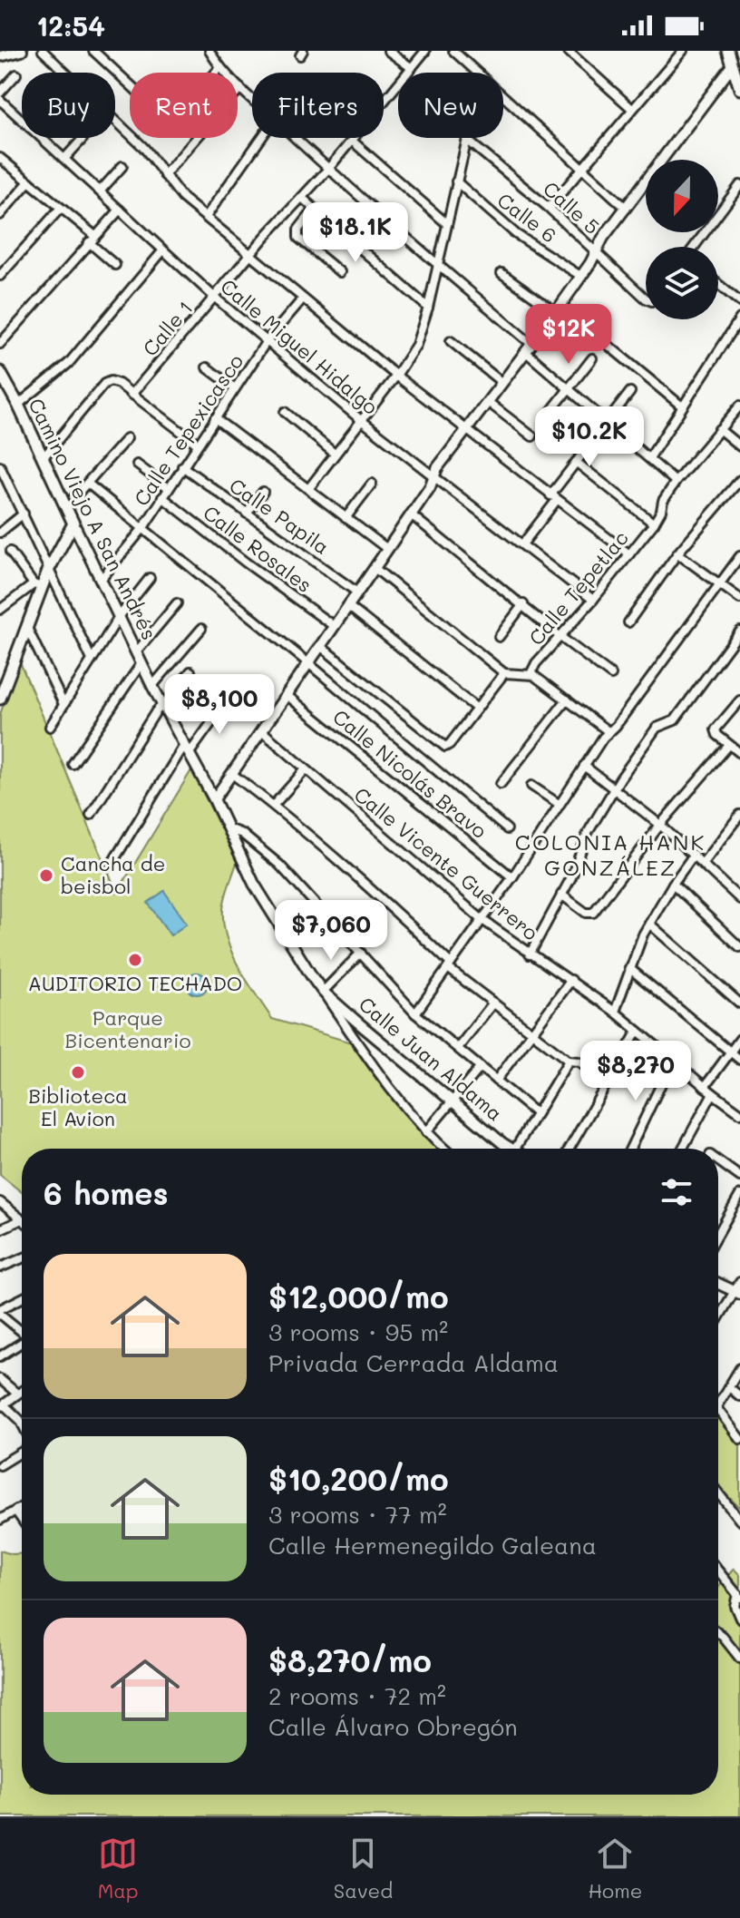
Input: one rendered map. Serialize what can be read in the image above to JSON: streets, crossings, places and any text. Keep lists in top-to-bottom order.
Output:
{
  "streets": {
    "main road": ["Camino Viejo A San Andrés"],
    "street": [
      "Calle 5",
      "Calle 6",
      "Calle 1",
      "Calle Miguel Hidalgo",
      "Calle Tepexicasco",
      "Calle Papila",
      "Calle Rosales",
      "Calle Tepetlac",
      "Calle Nicolás Bravo",
      "Calle Vicente Guerrero",
      "Calle Juan Aldama"
    ]
  },
  "crossings": [
    ["Calle 1", "Calle Miguel Hidalgo"],
    ["Calle Miguel Hidalgo", "Calle Tepexicasco"],
    ["Calle Miguel Hidalgo", "Calle Tepetlac"],
    ["Calle Tepexicasco", "Calle Papila"],
    ["Calle Tepexicasco", "Camino Viejo A San Andrés"],
    ["Calle Tepexicasco", "Calle Rosales"],
    ["Camino Viejo A San Andrés", "Calle Juan Aldama"]
  ],
  "districts": ["COLONIA HANK GONZÁLEZ"],
  "parks": ["Parque Bicentenario"],
  "places": ["Cancha de beisbol", "AUDITORIO TECHADO", "Biblioteca El Avion"],
  "north": "bottom",
  "page": {
    "status": "12:54",
    "chip": [
      "Buy",
      "Rent",
      "Filters",
      "New"
    ],
    "price": [
      "$18.1K",
      "$12K",
      "$10.2K",
      "$8,100",
      "$7,060",
      "$8,270"
    ],
    "heading": "6 homes",
    "list": [
      {
        "name": "$12,000/mo",
        "note": "3 rooms · 95 m² · Privada Cerrada Aldama"
      },
      {
        "name": "$10,200/mo",
        "note": "3 rooms · 77 m² · Calle Hermenegildo Galeana"
      },
      {
        "name": "$8,270/mo",
        "note": "2 rooms · 72 m² · Calle Álvaro Obregón"
      }
    ],
    "tabs": ["Map", "Saved", "Home"]
  }
}
